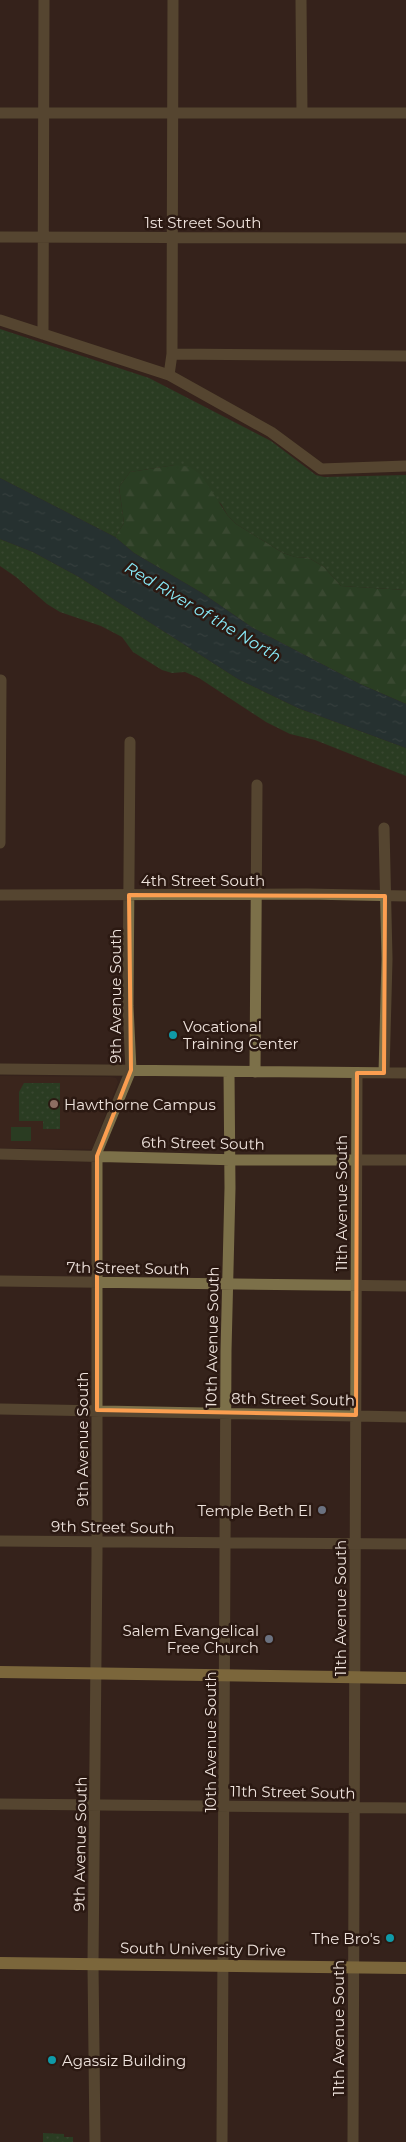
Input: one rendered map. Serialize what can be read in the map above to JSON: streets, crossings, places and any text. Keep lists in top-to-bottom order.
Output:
{
  "streets": {
    "main road": ["South University Drive"],
    "street": [
      "1st Street South",
      "4th Street South",
      "9th Avenue South",
      "6th Street South",
      "11th Avenue South",
      "7th Street South",
      "10th Avenue South",
      "8th Street South",
      "9th Street South",
      "11th Street South"
    ]
  },
  "crossings": [
    ["4th Street South", "9th Avenue South"],
    ["9th Avenue South", "6th Street South"],
    ["9th Avenue South", "7th Street South"],
    ["9th Avenue South", "8th Street South"],
    ["9th Avenue South", "9th Street South"],
    ["9th Avenue South", "11th Street South"],
    ["9th Avenue South", "South University Drive"],
    ["6th Street South", "11th Avenue South"],
    ["6th Street South", "10th Avenue South"],
    ["11th Avenue South", "7th Street South"],
    ["11th Avenue South", "8th Street South"],
    ["11th Avenue South", "9th Street South"],
    ["11th Avenue South", "11th Street South"],
    ["11th Avenue South", "South University Drive"],
    ["7th Street South", "10th Avenue South"],
    ["10th Avenue South", "8th Street South"],
    ["10th Avenue South", "9th Street South"],
    ["10th Avenue South", "11th Street South"],
    ["10th Avenue South", "South University Drive"]
  ],
  "water": ["Red River of the North"],
  "places": [
    "Vocational Training Center",
    "Hawthorne Campus",
    "Temple Beth El",
    "Salem Evangelical Free Church",
    "The Bro's",
    "Agassiz Building"
  ]
}
